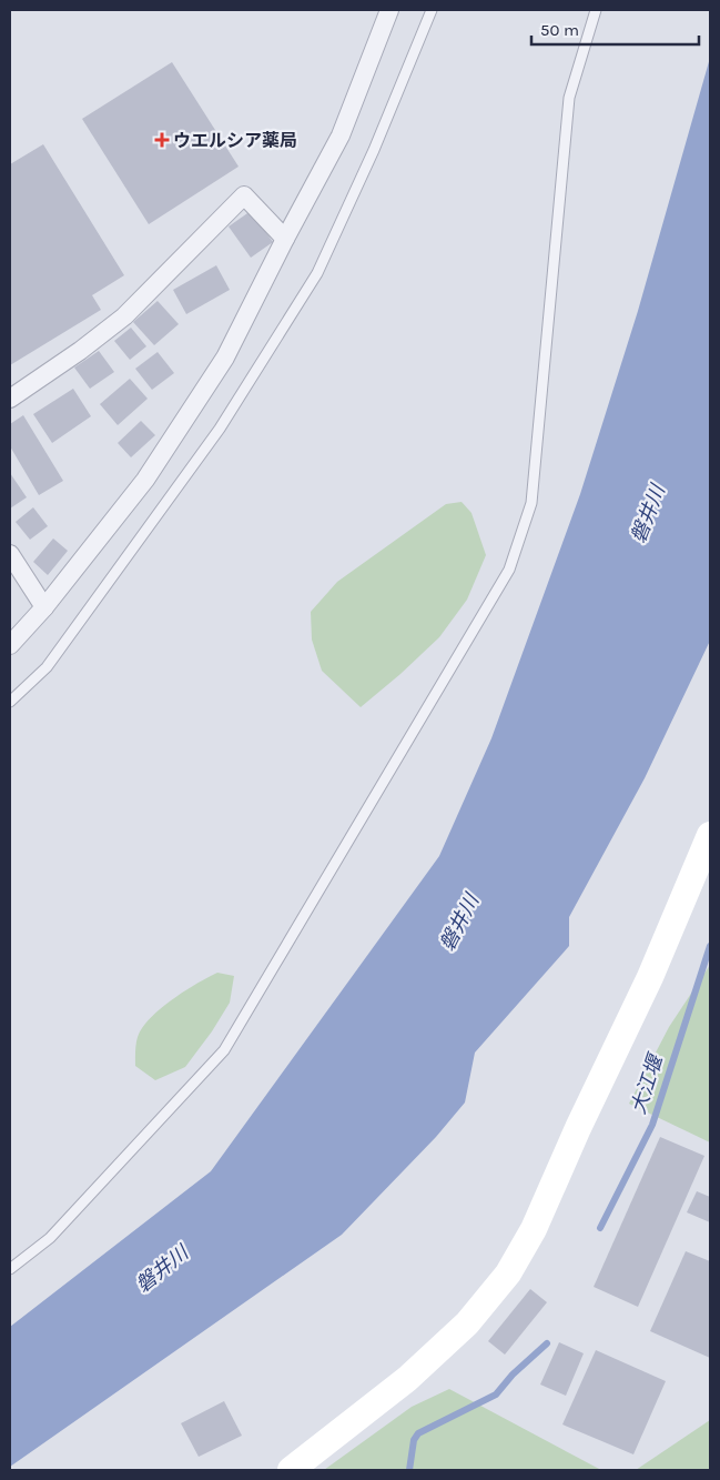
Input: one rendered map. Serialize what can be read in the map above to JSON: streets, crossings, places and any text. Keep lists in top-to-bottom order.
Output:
{
  "water": ["磐井川", "大江堰"],
  "places": {
    "health": ["ウエルシア薬局"]
  },
  "scale_bar": "50 m"
}
